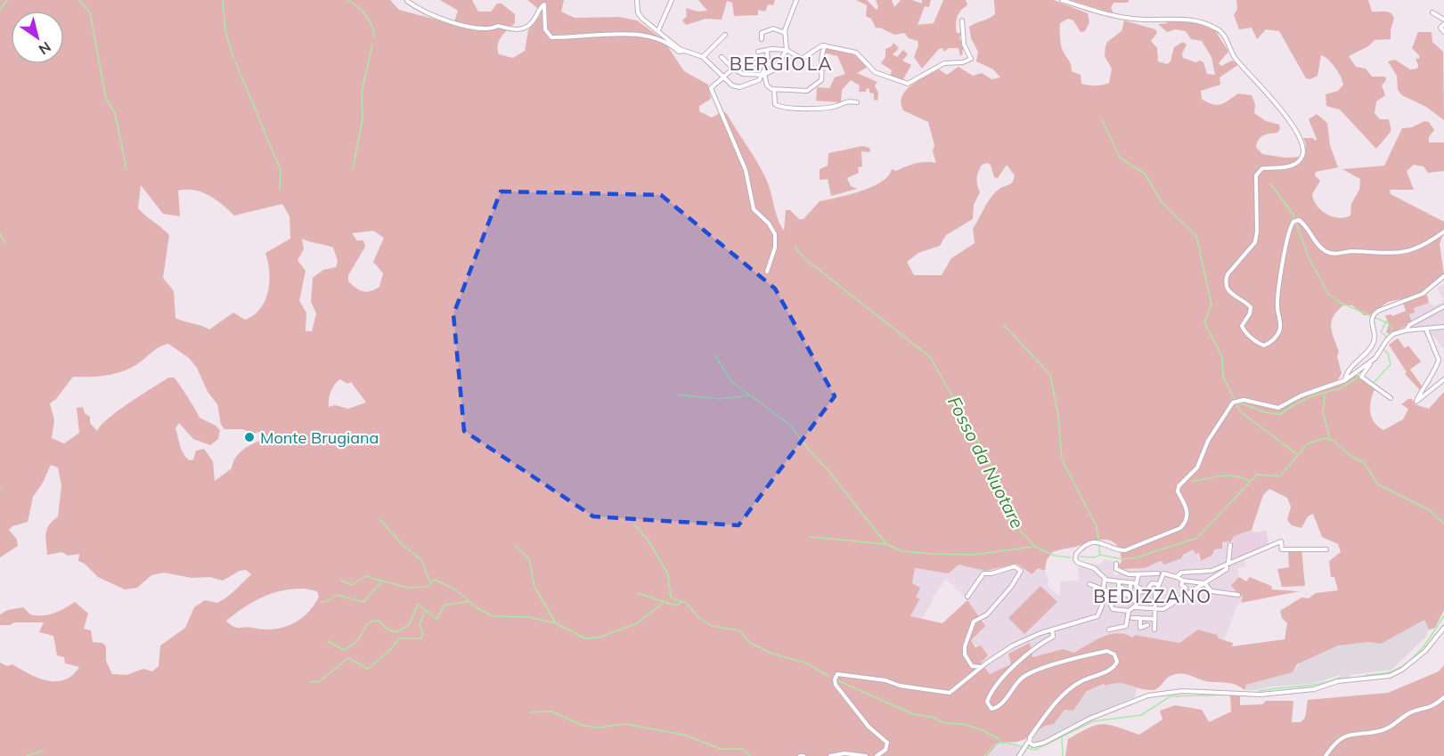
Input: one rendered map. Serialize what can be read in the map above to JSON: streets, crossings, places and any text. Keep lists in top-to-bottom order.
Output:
{
  "districts": ["BERGIOLA", "BEDIZZANO"],
  "water": ["Fosso da Nuotare"],
  "places": ["Monte Brugiana"],
  "north": "bottom right"
}
